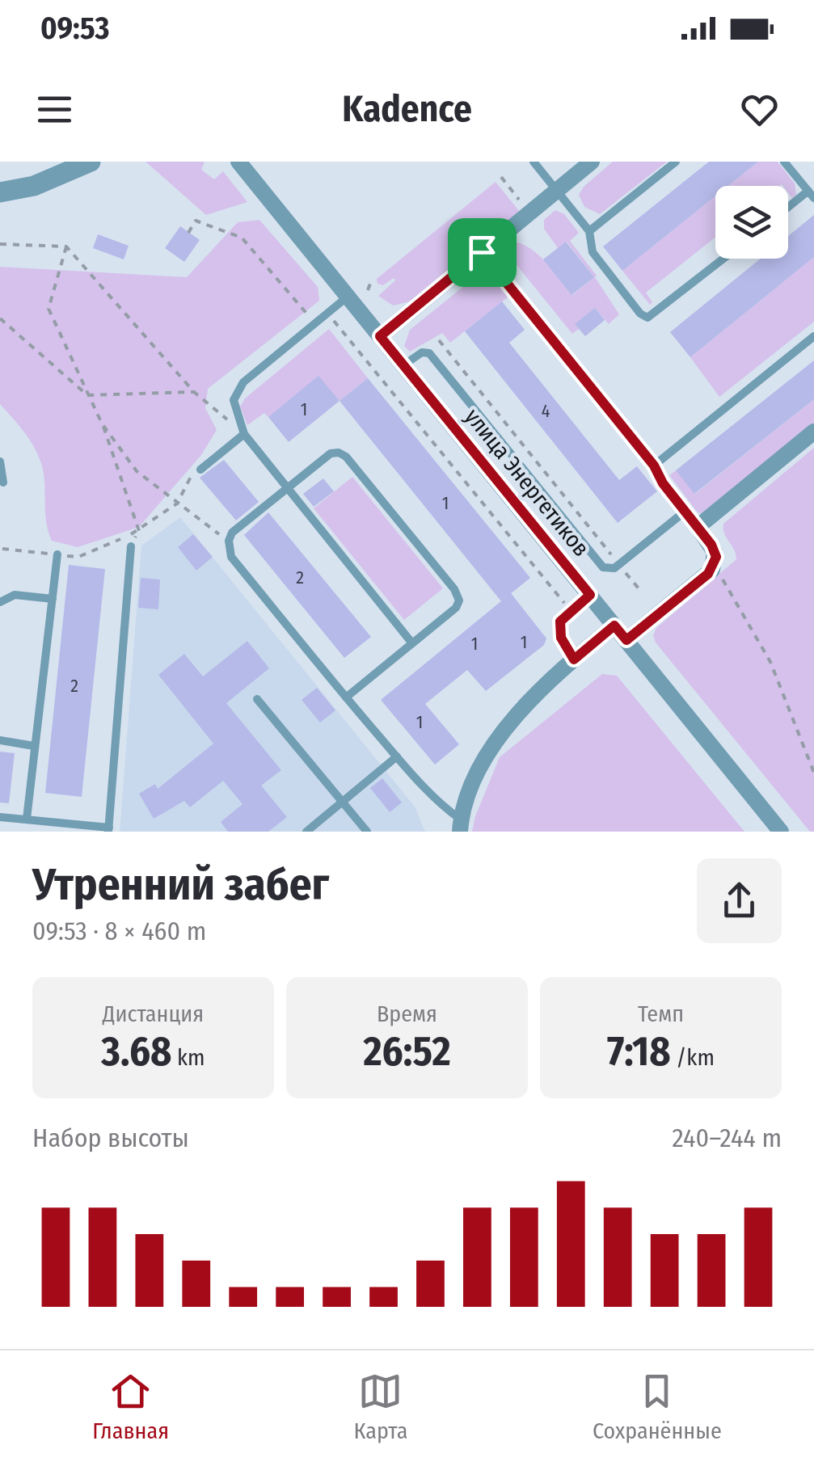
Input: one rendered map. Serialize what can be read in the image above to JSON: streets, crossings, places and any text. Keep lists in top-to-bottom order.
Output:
{
  "streets": {
    "street": ["улица Энергетиков"]
  },
  "house_numbers": [
    "1",
    "4",
    "1",
    "2",
    "1",
    "1",
    "2",
    "1"
  ],
  "page": {
    "status": "09:53",
    "header": "Kadence",
    "heading": ["Утренний забег", "09:53 · 8 × 460 m"],
    "stats": [
      ["Дистанция", "3.68 km"],
      ["Время", "26:52"],
      ["Темп", "7:18 /km"]
    ],
    "chart": ["Набор высоты", "240–244 m"],
    "tabs": ["Главная", "Карта", "Сохранённые"]
  }
}
